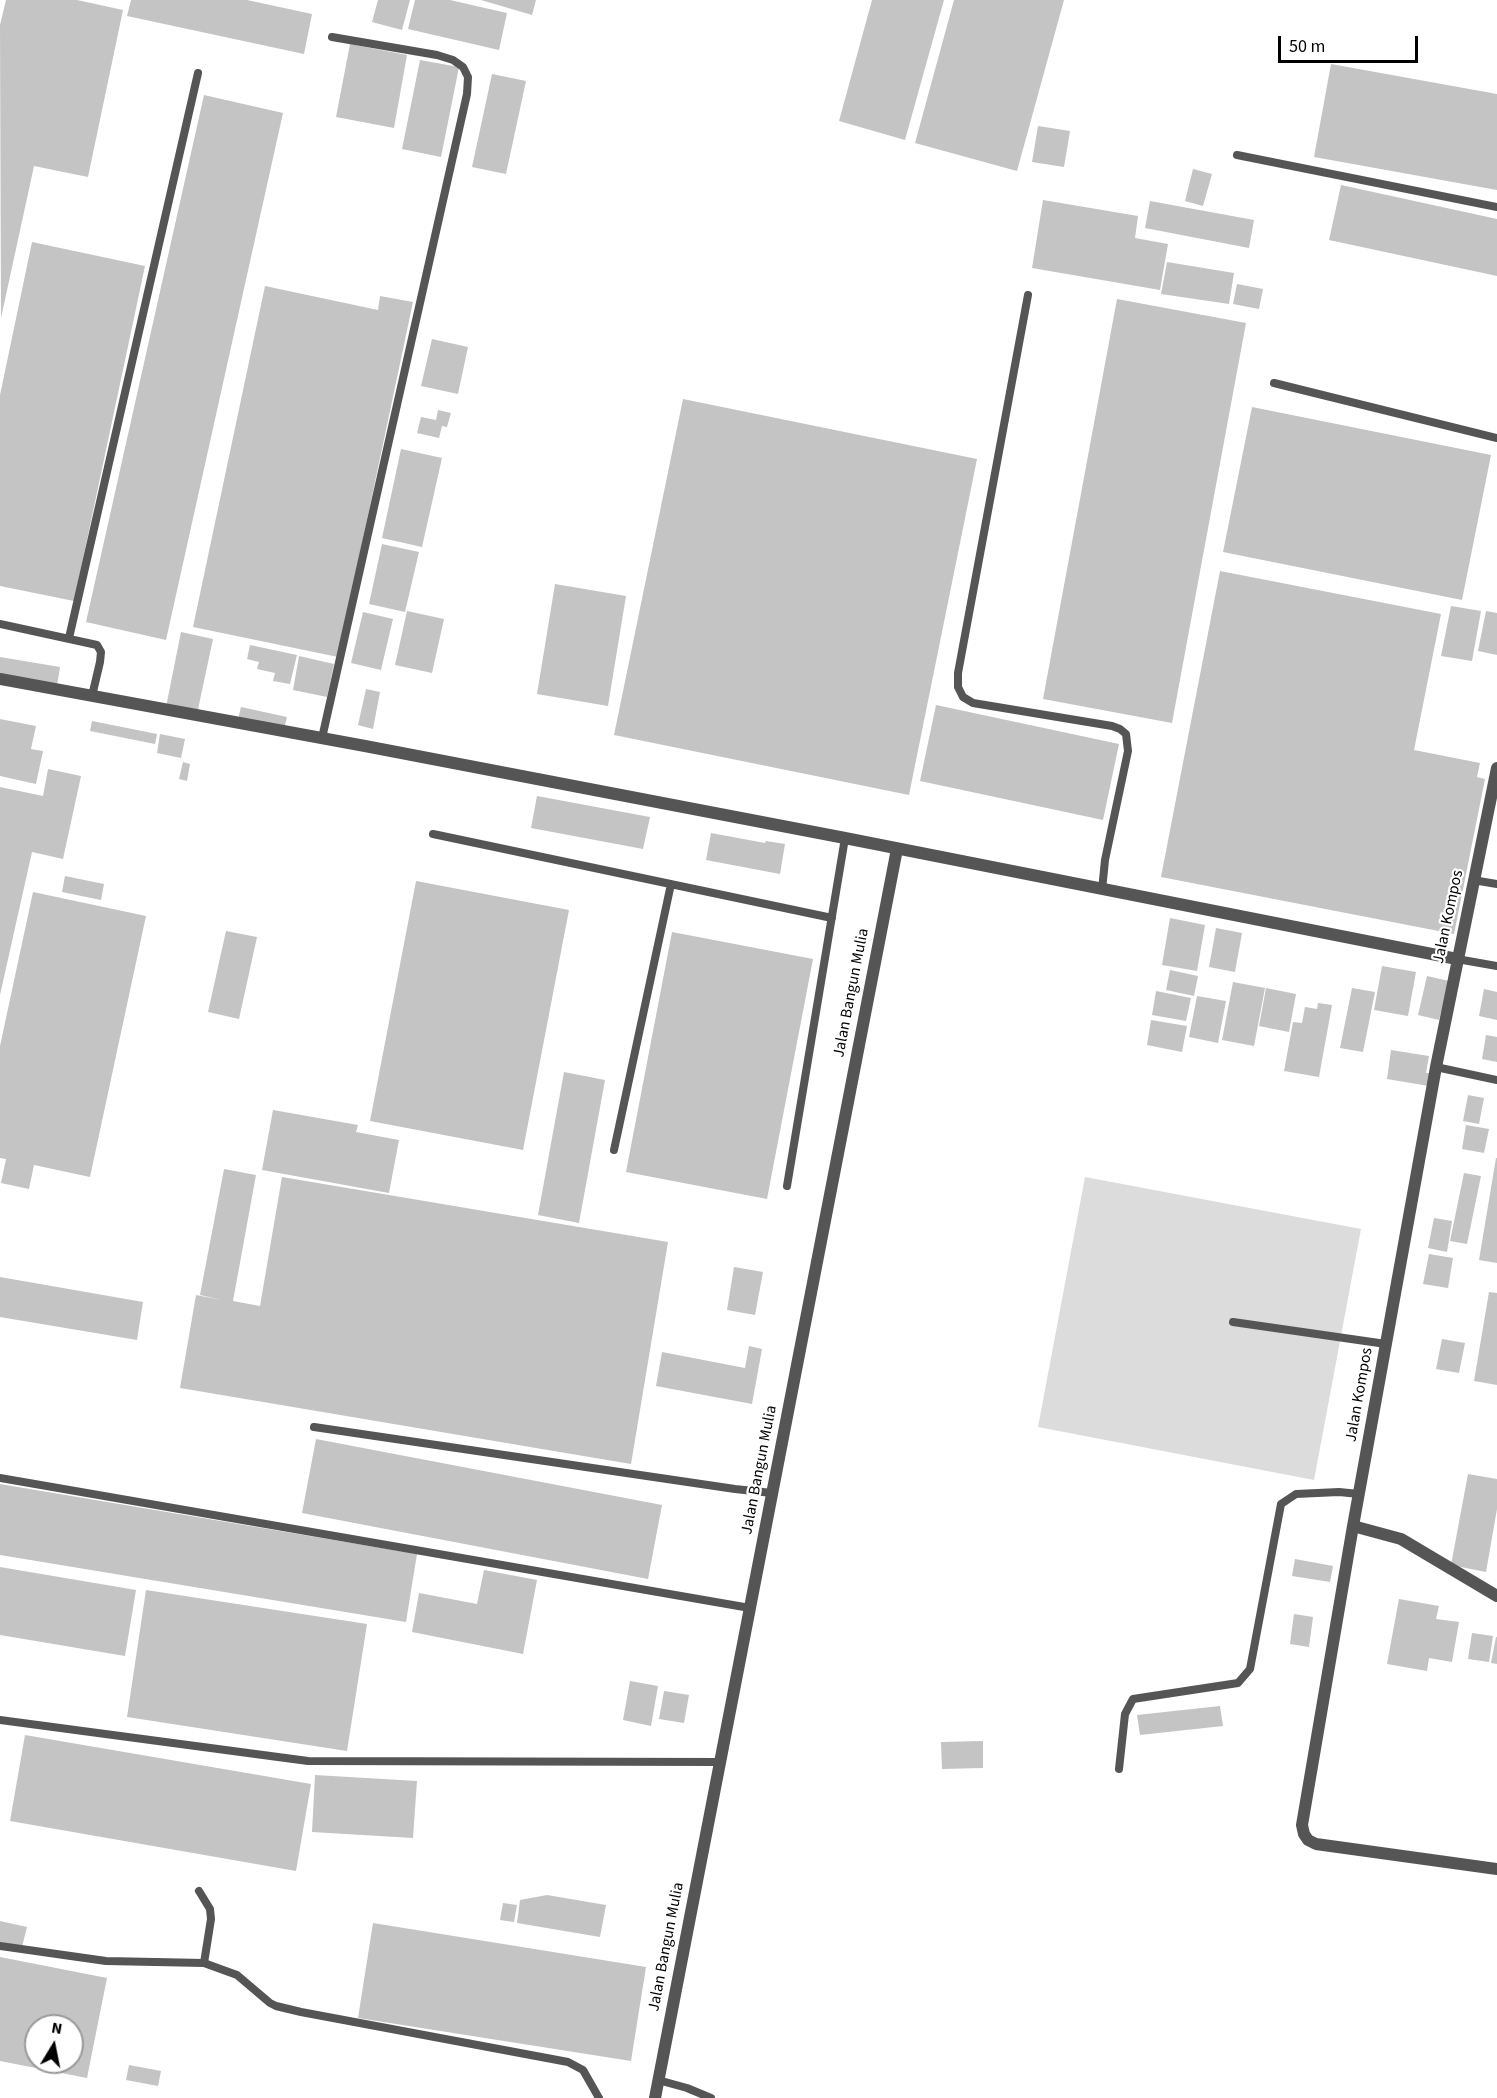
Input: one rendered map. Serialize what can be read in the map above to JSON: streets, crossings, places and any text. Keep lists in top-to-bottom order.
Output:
{
  "streets": {
    "street": ["Jalan Kompos", "Jalan Bangun Mulia"]
  },
  "scale_bar": "50 m",
  "north": "top"
}
